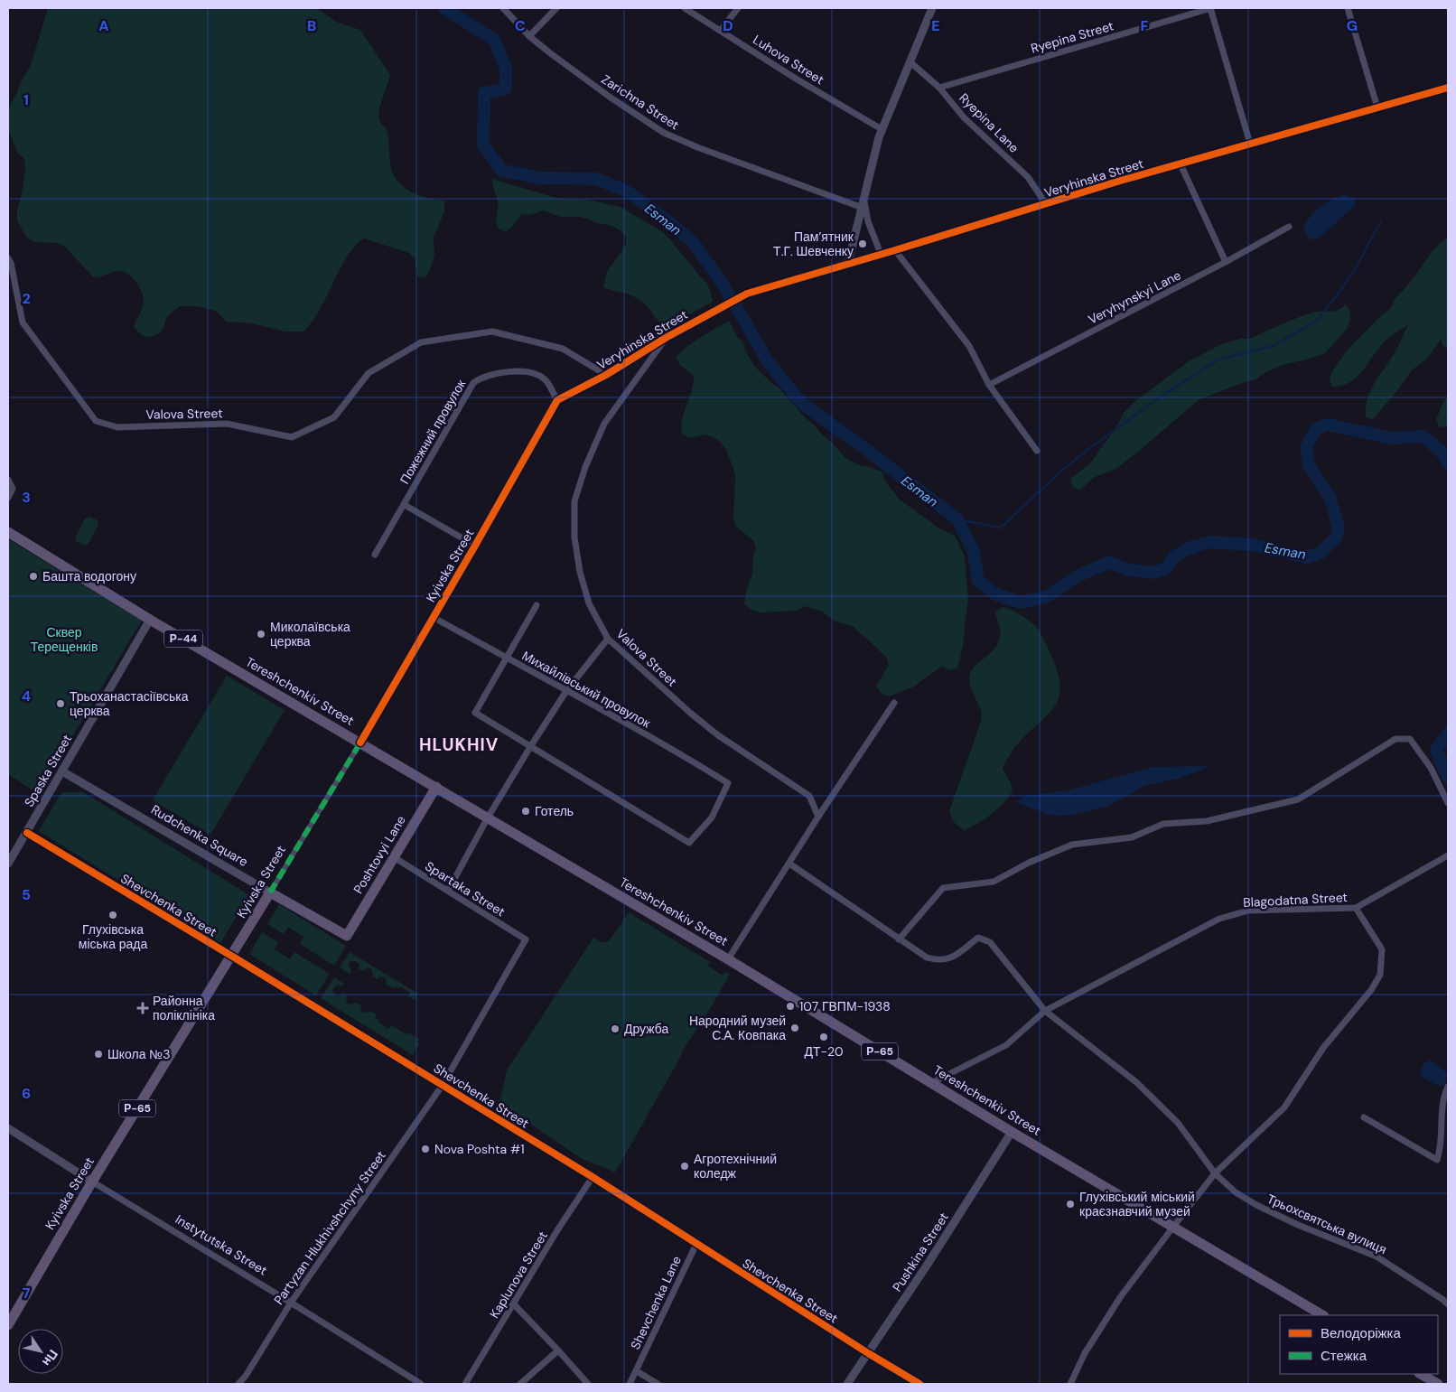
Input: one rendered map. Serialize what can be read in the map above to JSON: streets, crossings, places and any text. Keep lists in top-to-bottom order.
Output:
{
  "streets": {
    "main road": [
      "Kyivska Street",
      "Р-44",
      "Tereshchenkiv Street",
      "Rudchenka Square",
      "Poshtovyi Lane",
      "Р-65"
    ],
    "street": [
      "Ryepina Street",
      "Luhova Street",
      "Zarichna Street",
      "Ryepina Lane",
      "Veryhinska Street",
      "Veryhynskyi Lane",
      "Valova Street",
      "Пожежний провулок",
      "Михайлівський провулок",
      "Spaska Street",
      "Spartaka Street",
      "Blagodatna Street",
      "Shevchenka Street",
      "Трьохсвятська вулиця",
      "Partyzan Hlukhivshchyny Street",
      "Instytutska Street",
      "Pushkina Street",
      "Kaplunova Street",
      "Shevchenka Lane"
    ]
  },
  "crossings": [
    ["Ryepina Street", "Ryepina Lane"],
    ["Ryepina Street", "Veryhinska Street"],
    ["Ryepina Lane", "Veryhinska Street"],
    ["Veryhinska Street", "Valova Street"],
    ["Пожежний провулок", "Kyivska Street"],
    ["Kyivska Street", "Михайлівський провулок"],
    ["Kyivska Street", "Tereshchenkiv Street"],
    ["Kyivska Street", "Rudchenka Square"],
    ["Kyivska Street", "Shevchenka Street"],
    ["Kyivska Street", "Instytutska Street"],
    ["Tereshchenkiv Street", "Spaska Street"],
    ["Tereshchenkiv Street", "Poshtovyi Lane"],
    ["Tereshchenkiv Street", "Blagodatna Street"],
    ["Tereshchenkiv Street", "Pushkina Street"],
    ["Spaska Street", "Rudchenka Square"],
    ["Spaska Street", "Shevchenka Street"],
    ["Rudchenka Square", "Poshtovyi Lane"],
    ["Poshtovyi Lane", "Spartaka Street"],
    ["Spartaka Street", "Partyzan Hlukhivshchyny Street"],
    ["Blagodatna Street", "Трьохсвятська вулиця"],
    ["Shevchenka Street", "Partyzan Hlukhivshchyny Street"],
    ["Shevchenka Street", "Pushkina Street"],
    ["Shevchenka Street", "Kaplunova Street"],
    ["Shevchenka Street", "Shevchenka Lane"],
    ["Partyzan Hlukhivshchyny Street", "Instytutska Street"]
  ],
  "districts": ["HLUKHIV"],
  "water": ["Esman"],
  "parks": ["Сквер Терещенків"],
  "places": {
    "other": [
      "Пам’ятник Т.Г. Шевченку",
      "Башта водогону",
      "Миколаївська церква",
      "Трьоханастасіївська церква",
      "Готель",
      "Глухівська міська рада",
      "107 ГВПМ-1938",
      "Народний музей С.А. Ковпака",
      "Дружба",
      "ДТ-20",
      "Школа №3",
      "Nova Poshta #1",
      "Агротехнічний коледж",
      "Глухівський міський краєзнавчий музей"
    ],
    "health": ["Районна поліклініка"]
  },
  "legend": ["Велодоріжка", "Стежка"],
  "north": "bottom right",
  "grid": {
    "columns": [
      "A",
      "B",
      "C",
      "D",
      "E",
      "F",
      "G"
    ],
    "rows": [
      "1",
      "2",
      "3",
      "4",
      "5",
      "6",
      "7"
    ]
  }
}
